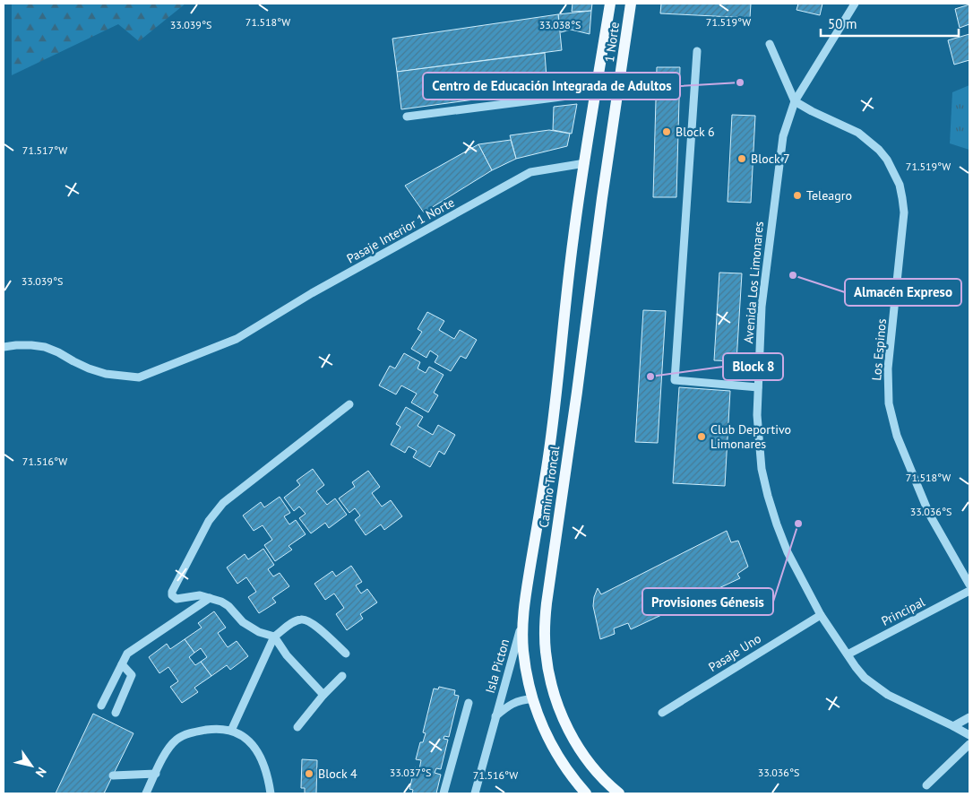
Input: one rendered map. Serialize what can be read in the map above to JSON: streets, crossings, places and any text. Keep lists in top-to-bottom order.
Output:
{
  "streets": {
    "main road": ["1 Norte", "Camino Troncal"],
    "street": [
      "Pasaje Interior 1 Norte",
      "Avenida Los Limonares",
      "Los Espinos",
      "Principal",
      "Pasaje Uno",
      "Isla Picton"
    ]
  },
  "crossings": [
    ["1 Norte", "Pasaje Interior 1 Norte"],
    ["1 Norte", "Camino Troncal"],
    ["Pasaje Interior 1 Norte", "Camino Troncal"],
    ["Avenida Los Limonares", "Los Espinos"],
    ["Avenida Los Limonares", "Principal"],
    ["Avenida Los Limonares", "Pasaje Uno"],
    ["Camino Troncal", "Isla Picton"]
  ],
  "places": [
    "Centro de Educación Integrada de Adultos",
    "Block 6",
    "Block 7",
    "Teleagro",
    "Almacén Expreso",
    "Block 8",
    "Club Deportivo Limonares",
    "Provisiones Génesis",
    "Block 4"
  ],
  "scale_bar": "50 m",
  "north": "bottom right",
  "coordinates": [
    "71.518°W",
    "71.519°W",
    "33.039°S",
    "33.038°S",
    "71.517°W",
    "71.516°W",
    "33.036°S",
    "33.037°S"
  ]
}
